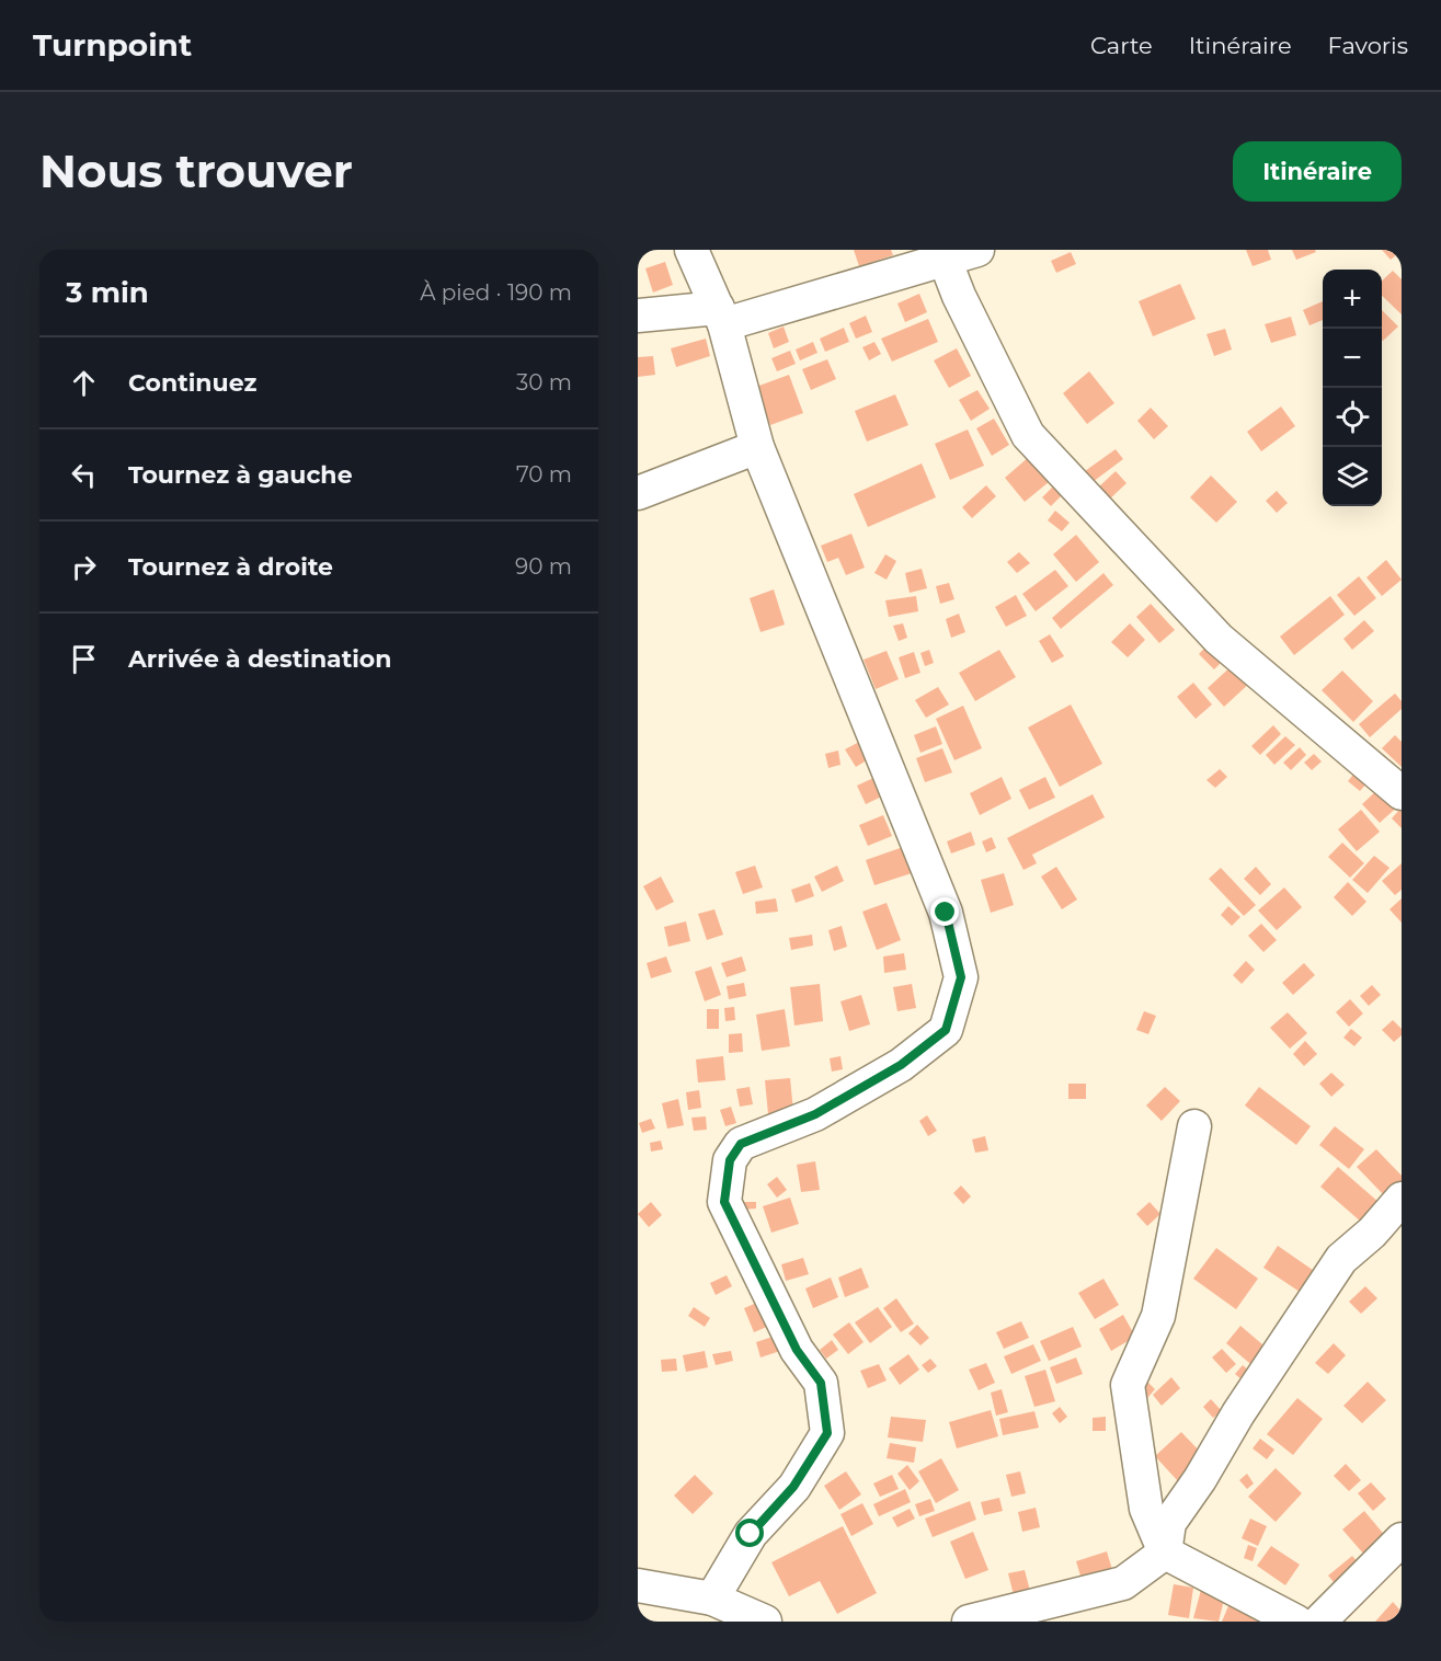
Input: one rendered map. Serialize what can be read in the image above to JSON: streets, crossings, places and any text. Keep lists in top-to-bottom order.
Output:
{
  "page": {
    "header": "Turnpoint",
    "nav": ["Carte", "Itinéraire", "Favoris"],
    "buttons": "Itinéraire",
    "title": "Nous trouver",
    "heading": ["3 min", "À pied · 190 m"],
    "map_buttons": ["+", "−"],
    "list": [
      ["Continuez", "30 m"],
      ["Tournez à gauche", "70 m"],
      ["Tournez à droite", "90 m"],
      "Arrivée à destination"
    ]
  }
}
